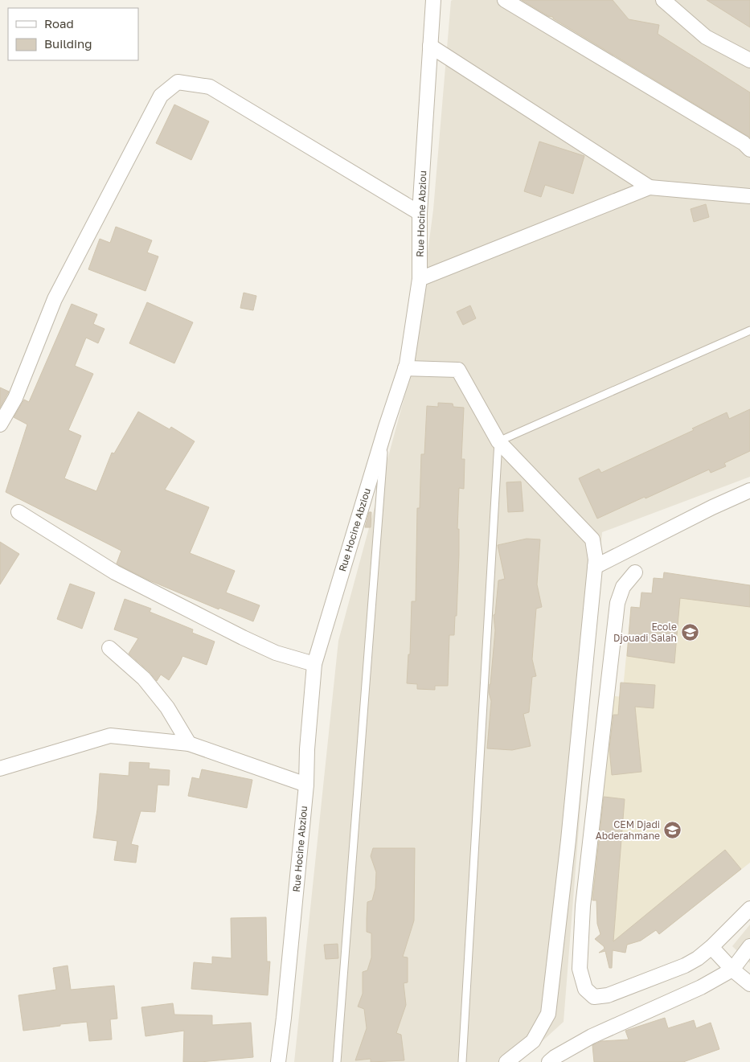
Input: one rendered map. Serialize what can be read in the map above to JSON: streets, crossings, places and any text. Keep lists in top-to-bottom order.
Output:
{
  "streets": {
    "street": ["Rue Hocine Abziou"]
  },
  "places": {
    "school or university": ["Ecole Djouadi Salah", "CEM Djadi Abderahmane"]
  },
  "legend": ["Road", "Building"]
}
